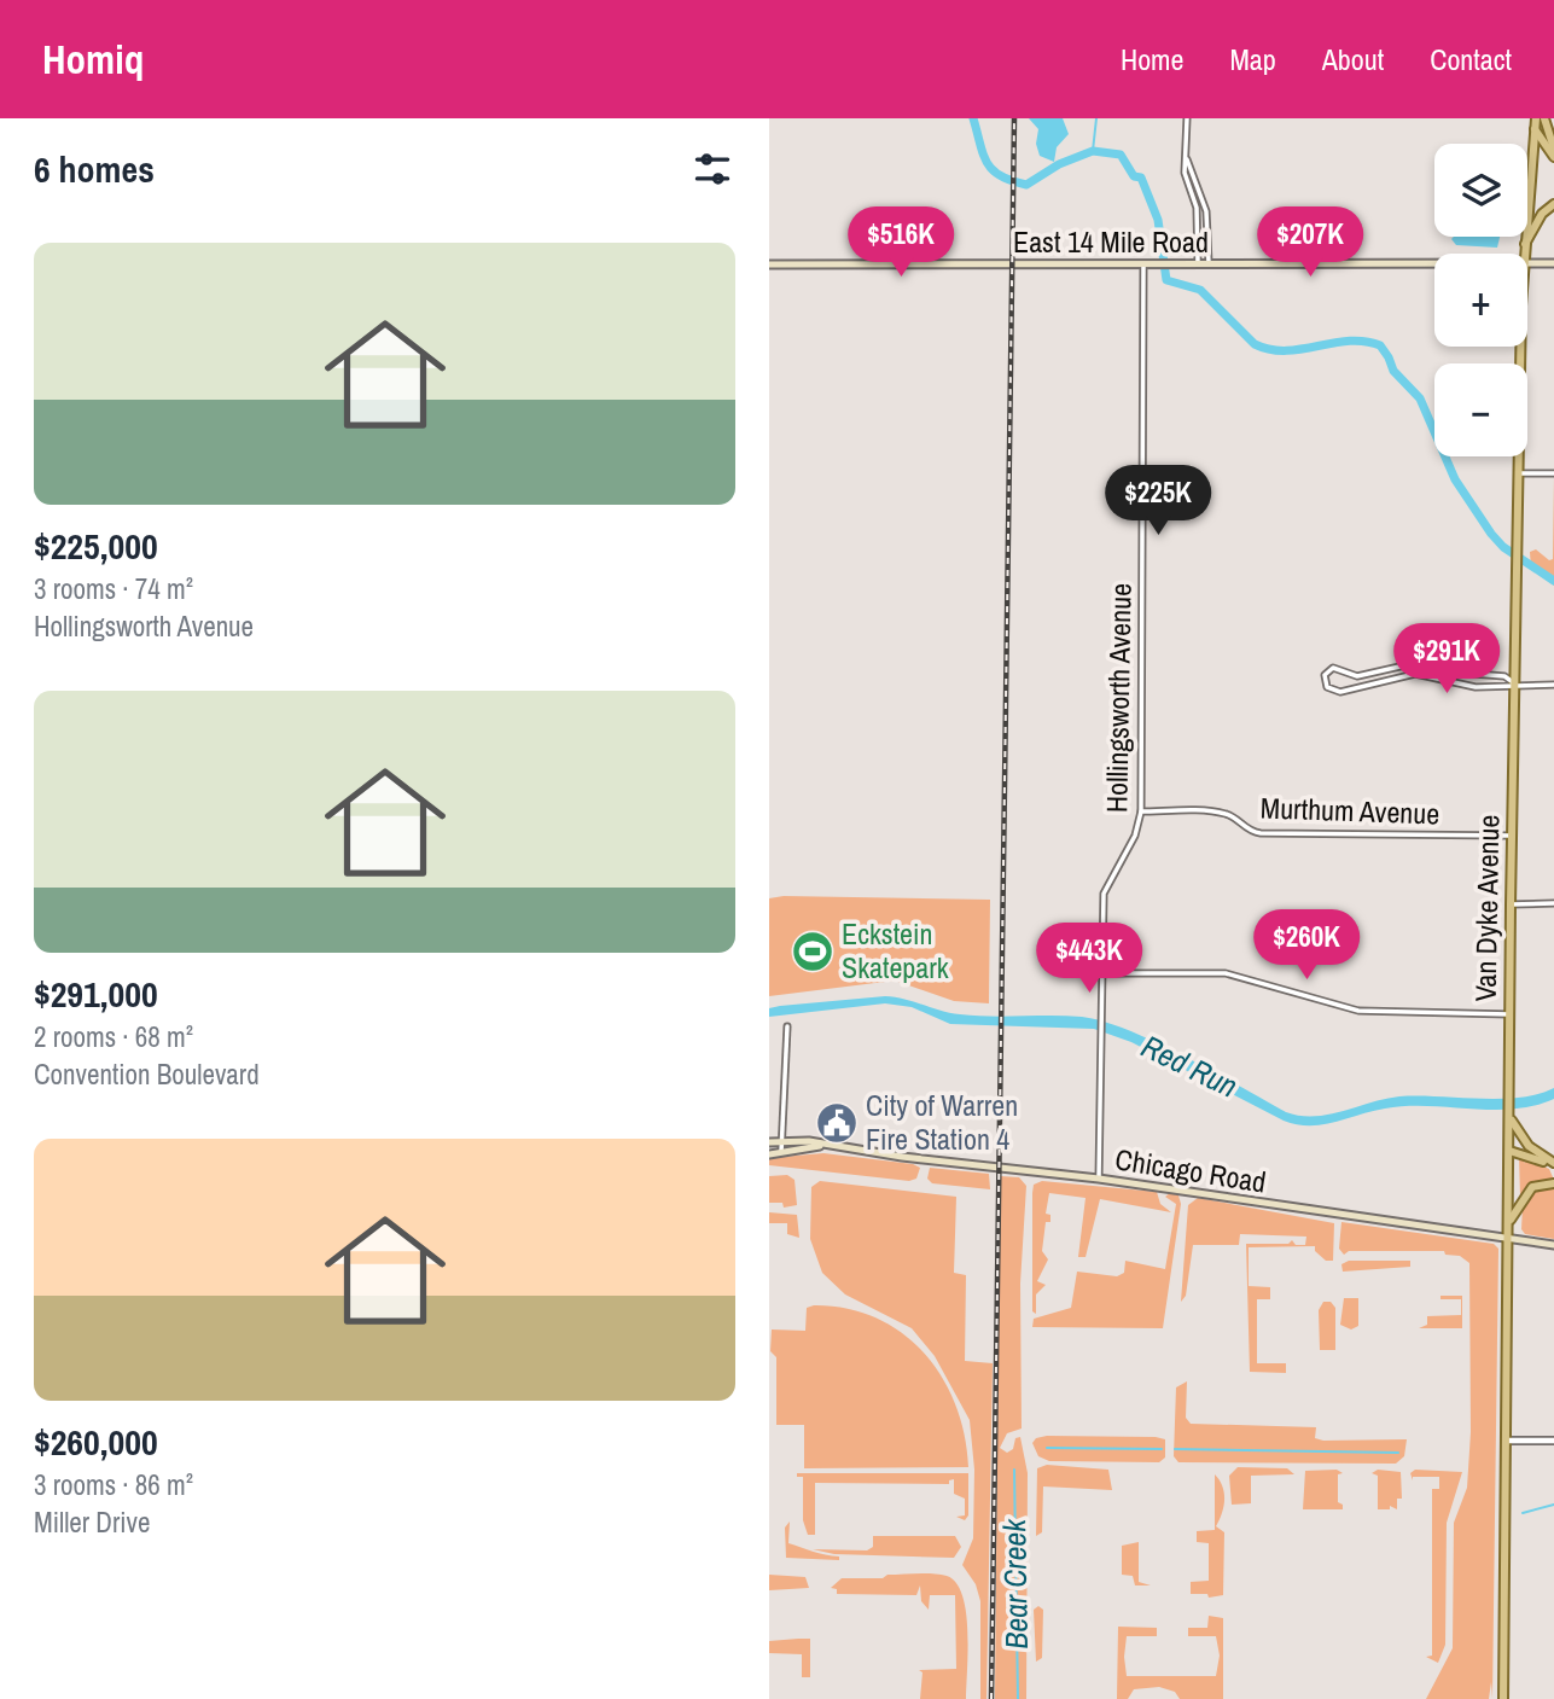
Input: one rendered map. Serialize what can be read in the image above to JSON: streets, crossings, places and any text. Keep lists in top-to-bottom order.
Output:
{
  "streets": {
    "main road": ["East 14 Mile Road", "Van Dyke Avenue", "Chicago Road"],
    "street": ["Hollingsworth Avenue", "Murthum Avenue"]
  },
  "crossings": [
    ["East 14 Mile Road", "Hollingsworth Avenue"],
    ["Hollingsworth Avenue", "Murthum Avenue"],
    ["Hollingsworth Avenue", "Chicago Road"],
    ["Murthum Avenue", "Van Dyke Avenue"],
    ["Van Dyke Avenue", "Chicago Road"]
  ],
  "water": ["Red Run", "Bear Creek"],
  "places": {
    "sports": ["Eckstein Skatepark"],
    "public building": ["City of Warren Fire Station 4"]
  },
  "page": {
    "header": "Homiq",
    "nav": [
      "Home",
      "Map",
      "About",
      "Contact"
    ],
    "heading": "6 homes",
    "map_buttons": ["+", "−"],
    "price": [
      "$516K",
      "$207K",
      "$225K",
      "$291K",
      "$260K",
      "$443K"
    ],
    "list": [
      {
        "name": "$225,000",
        "note": "3 rooms · 74 m² · Hollingsworth Avenue"
      },
      {
        "name": "$291,000",
        "note": "2 rooms · 68 m² · Convention Boulevard"
      },
      {
        "name": "$260,000",
        "note": "3 rooms · 86 m² · Miller Drive"
      }
    ]
  }
}
